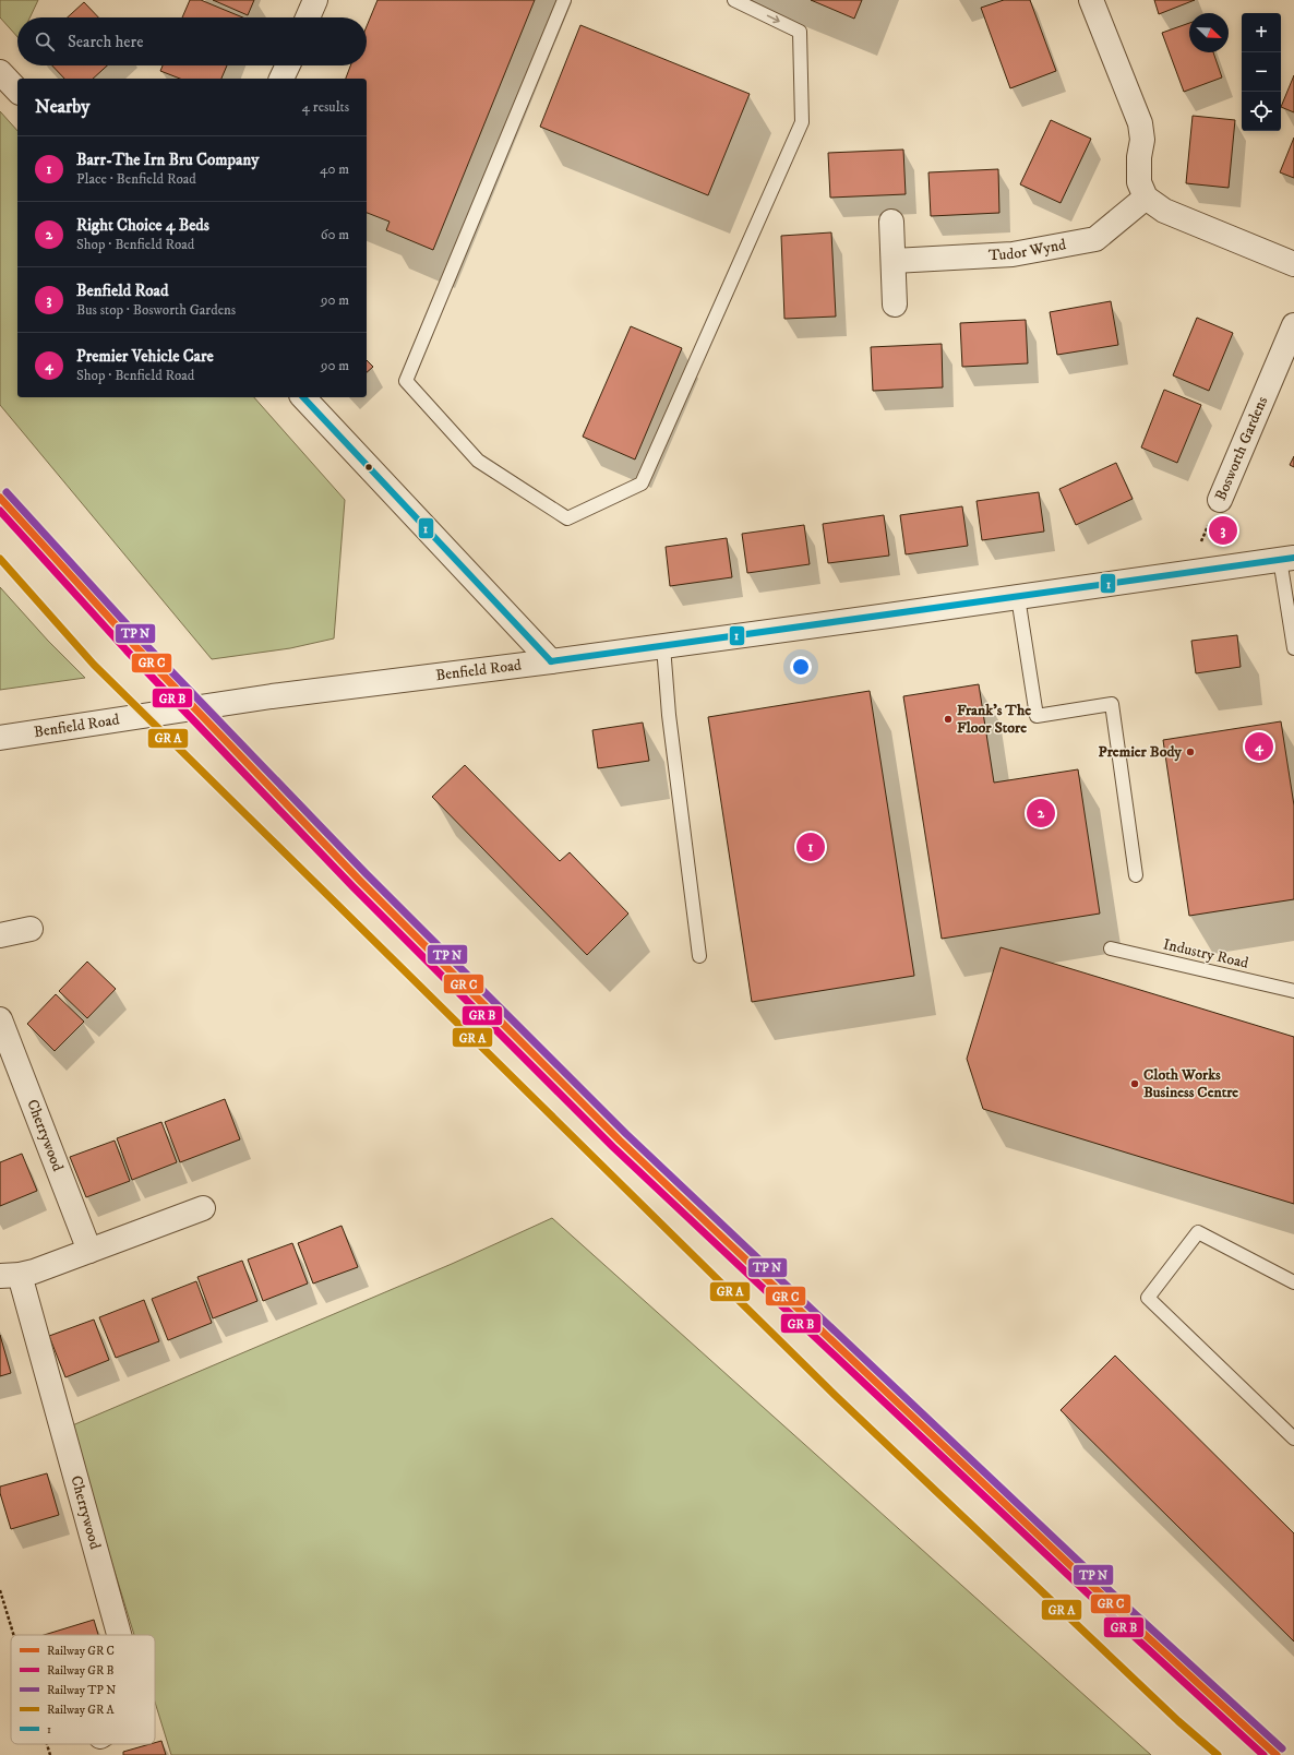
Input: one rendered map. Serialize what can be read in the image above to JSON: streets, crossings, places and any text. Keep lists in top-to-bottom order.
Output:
{
  "streets": {
    "street": [
      "Tudor Wynd",
      "Bosworth Gardens",
      "Benfield Road",
      "Cherrywood"
    ],
    "lane": ["Industry Road"]
  },
  "crossings": [
    ["Bosworth Gardens", "Benfield Road"]
  ],
  "places": ["Frank's The Floor Store", "Premier Body", "Cloth Works Business Centre"],
  "lines": ["transit line 1"],
  "legend": [
    "Railway GR C",
    "Railway GR B",
    "Railway TP N",
    "Railway GR A",
    "1"
  ],
  "north": "bottom right",
  "page": {
    "map_buttons": ["+", "−"],
    "search": "Search here",
    "heading": ["Nearby", "4 results"],
    "list": [
      {
        "mark": "1",
        "name": "Barr-The Irn Bru Company",
        "note": "Place · Benfield Road",
        "value": "40 m"
      },
      {
        "mark": "2",
        "name": "Right Choice 4 Beds",
        "note": "Shop · Benfield Road",
        "value": "60 m"
      },
      {
        "mark": "3",
        "name": "Benfield Road",
        "note": "Bus stop · Bosworth Gardens",
        "value": "90 m"
      },
      {
        "mark": "4",
        "name": "Premier Vehicle Care",
        "note": "Shop · Benfield Road",
        "value": "90 m"
      }
    ],
    "pins": [
      "3",
      "4",
      "2",
      "1"
    ]
  }
}
